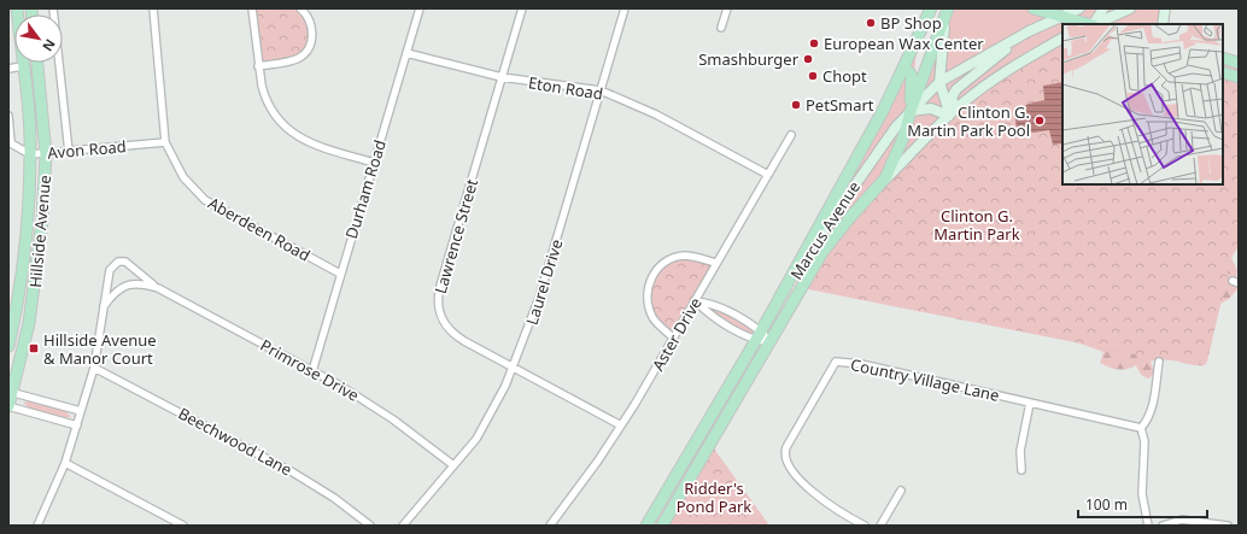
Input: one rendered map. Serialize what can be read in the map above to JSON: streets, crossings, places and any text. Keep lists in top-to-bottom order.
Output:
{
  "streets": {
    "main road": ["Marcus Avenue", "Hillside Avenue"],
    "street": [
      "Eton Road",
      "Avon Road",
      "Durham Road",
      "Aberdeen Road",
      "Lawrence Street",
      "Laurel Drive",
      "Aster Drive",
      "Primrose Drive",
      "Country Village Lane",
      "Beechwood Lane"
    ]
  },
  "crossings": [
    ["Eton Road", "Durham Road"],
    ["Eton Road", "Lawrence Street"],
    ["Eton Road", "Laurel Drive"],
    ["Eton Road", "Aster Drive"],
    ["Avon Road", "Aberdeen Road"],
    ["Avon Road", "Hillside Avenue"],
    ["Durham Road", "Aberdeen Road"],
    ["Durham Road", "Primrose Drive"],
    ["Lawrence Street", "Laurel Drive"],
    ["Lawrence Street", "Aster Drive"],
    ["Laurel Drive", "Primrose Drive"],
    ["Primrose Drive", "Beechwood Lane"]
  ],
  "parks": ["Clinton G. Martin Park", "Ridder's Pond Park"],
  "places": {
    "other": [
      "BP Shop",
      "European Wax Center",
      "Smashburger",
      "Chopt",
      "PetSmart",
      "Clinton G. Martin Park Pool"
    ],
    "transit": ["Hillside Avenue & Manor Court"]
  },
  "scale_bar": "100 m",
  "north": "bottom right"
}
